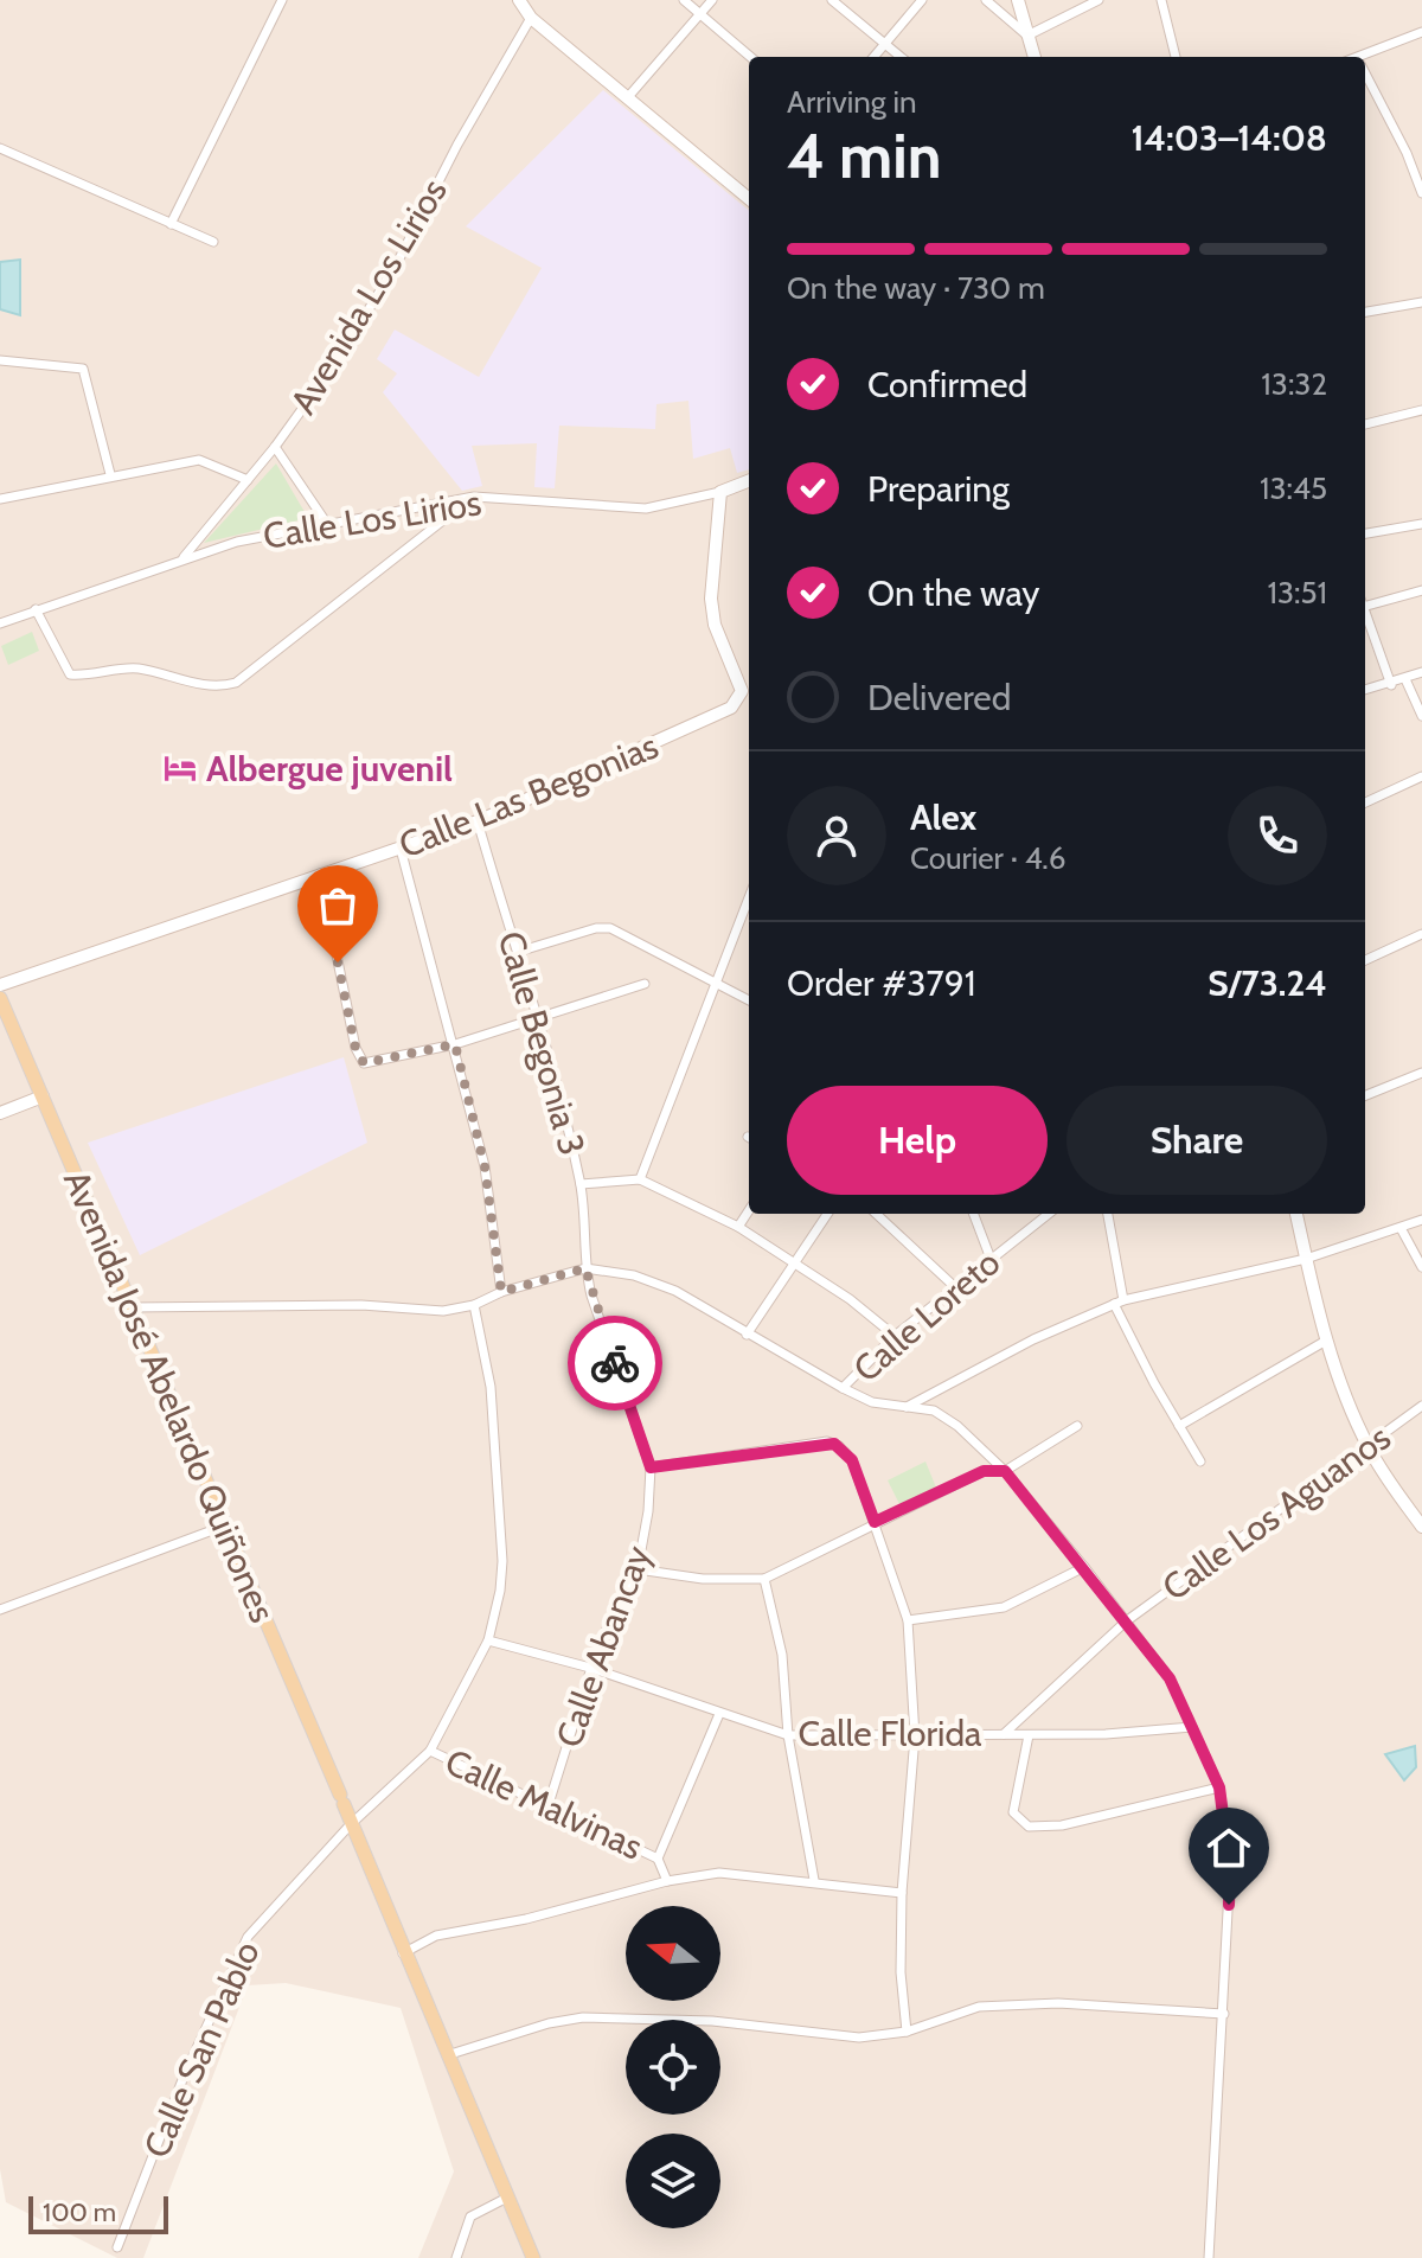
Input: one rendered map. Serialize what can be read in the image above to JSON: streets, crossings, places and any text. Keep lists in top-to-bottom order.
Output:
{
  "streets": {
    "main road": ["Avenida José Abelardo Quiñones"],
    "street": [
      "Avenida Los Lirios",
      "Calle Los Lirios",
      "Calle Las Begonias",
      "Calle Begonia 3",
      "Calle Loreto",
      "Calle Los Aguanos",
      "Calle Abancay",
      "Calle Florida",
      "Calle Malvinas",
      "Calle San Pablo"
    ]
  },
  "crossings": [
    ["Avenida Los Lirios", "Calle Los Lirios"],
    ["Calle Los Lirios", "Calle Las Begonias"],
    ["Calle Las Begonias", "Calle Begonia 3"],
    ["Calle Begonia 3", "Calle Abancay"],
    ["Avenida José Abelardo Quiñones", "Calle San Pablo"],
    ["Calle Los Aguanos", "Calle Florida"],
    ["Calle Abancay", "Calle Florida"],
    ["Calle Abancay", "Calle Malvinas"],
    ["Calle Florida", "Calle San Pablo"],
    ["Calle Malvinas", "Calle San Pablo"]
  ],
  "places": {
    "hotel": ["Albergue juvenil"]
  },
  "scale_bar": "100 m",
  "north": "left",
  "page": {
    "heading": ["4 min", "Arriving in", "14:03–14:08"],
    "panel": [
      "Alex",
      "Courier · 4.6",
      "Order #3791",
      "S/73.24"
    ],
    "bar": "On the way · 730 m",
    "list": [
      ["Confirmed", "13:32"],
      ["Preparing", "13:45"],
      ["On the way", "13:51"],
      "Delivered"
    ],
    "buttons": ["Help", "Share"],
    "scale": "100 m"
  }
}
